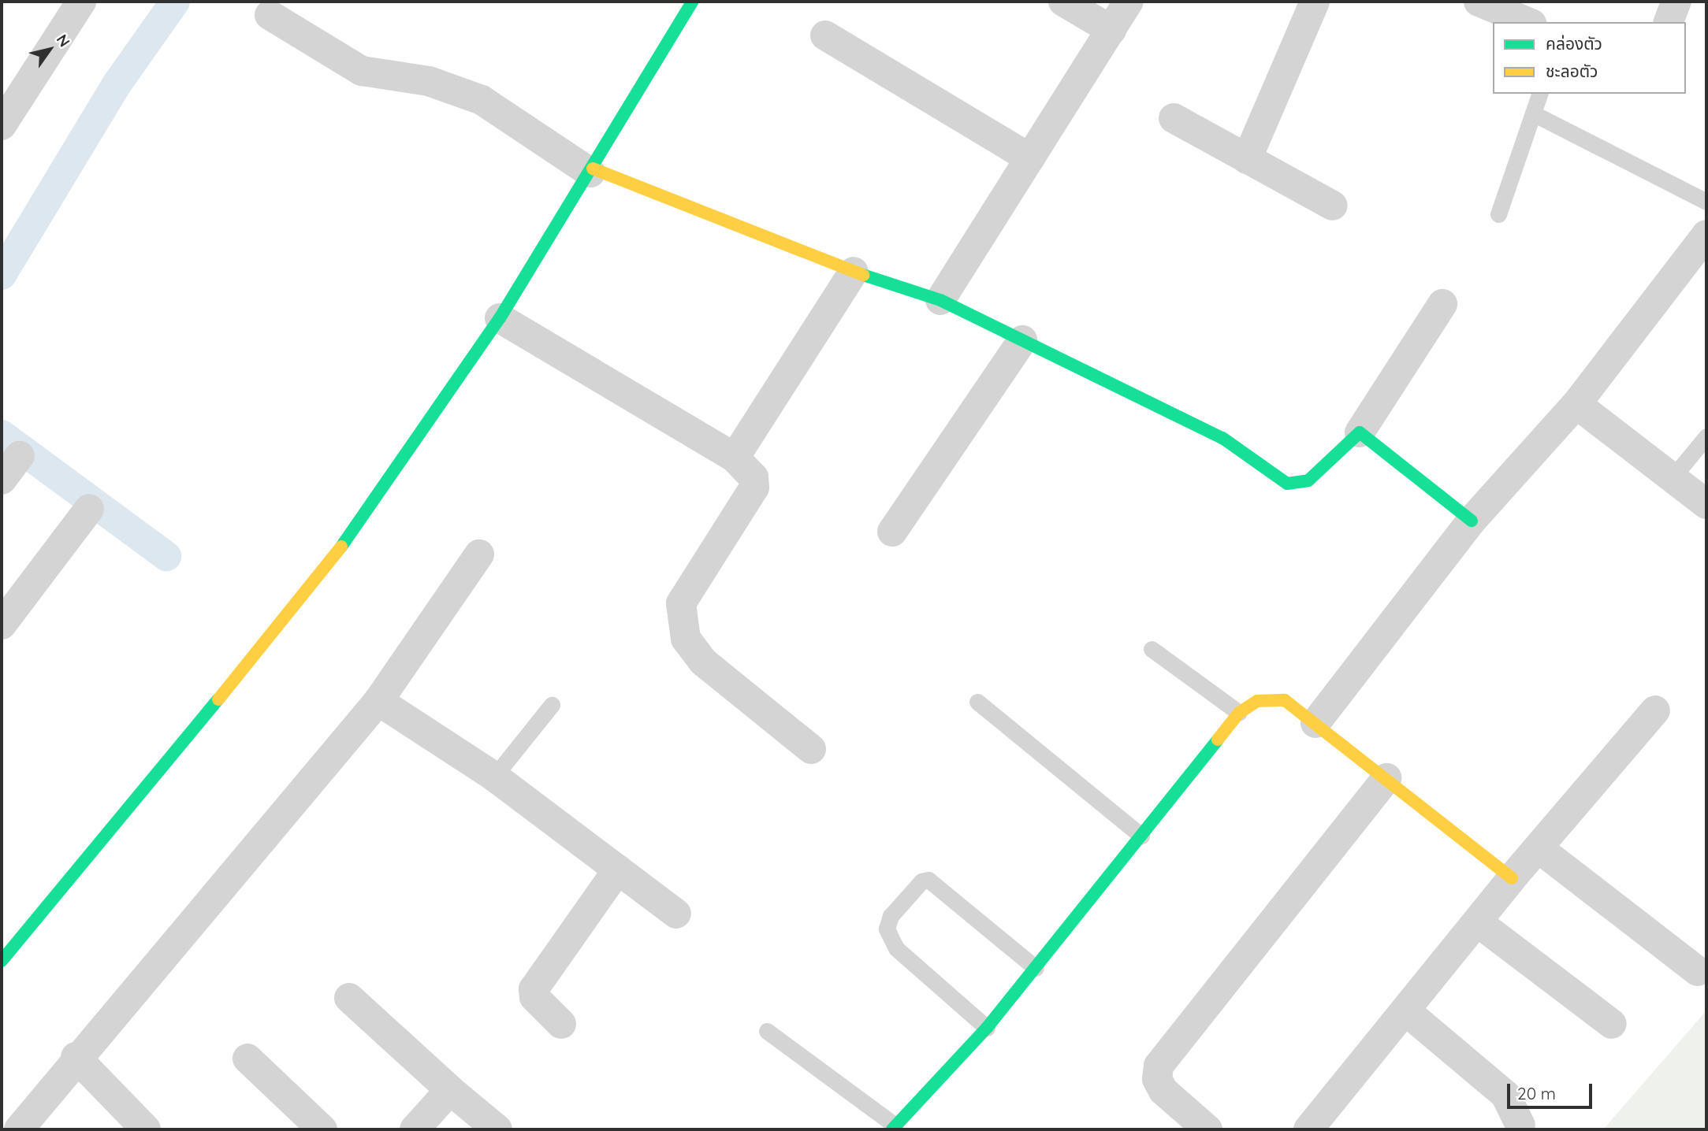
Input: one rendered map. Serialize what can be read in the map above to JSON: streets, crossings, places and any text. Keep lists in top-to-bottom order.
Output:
{
  "legend": ["คล่องตัว", "ชะลอตัว"],
  "scale_bar": "20 m",
  "north": "top right"
}
